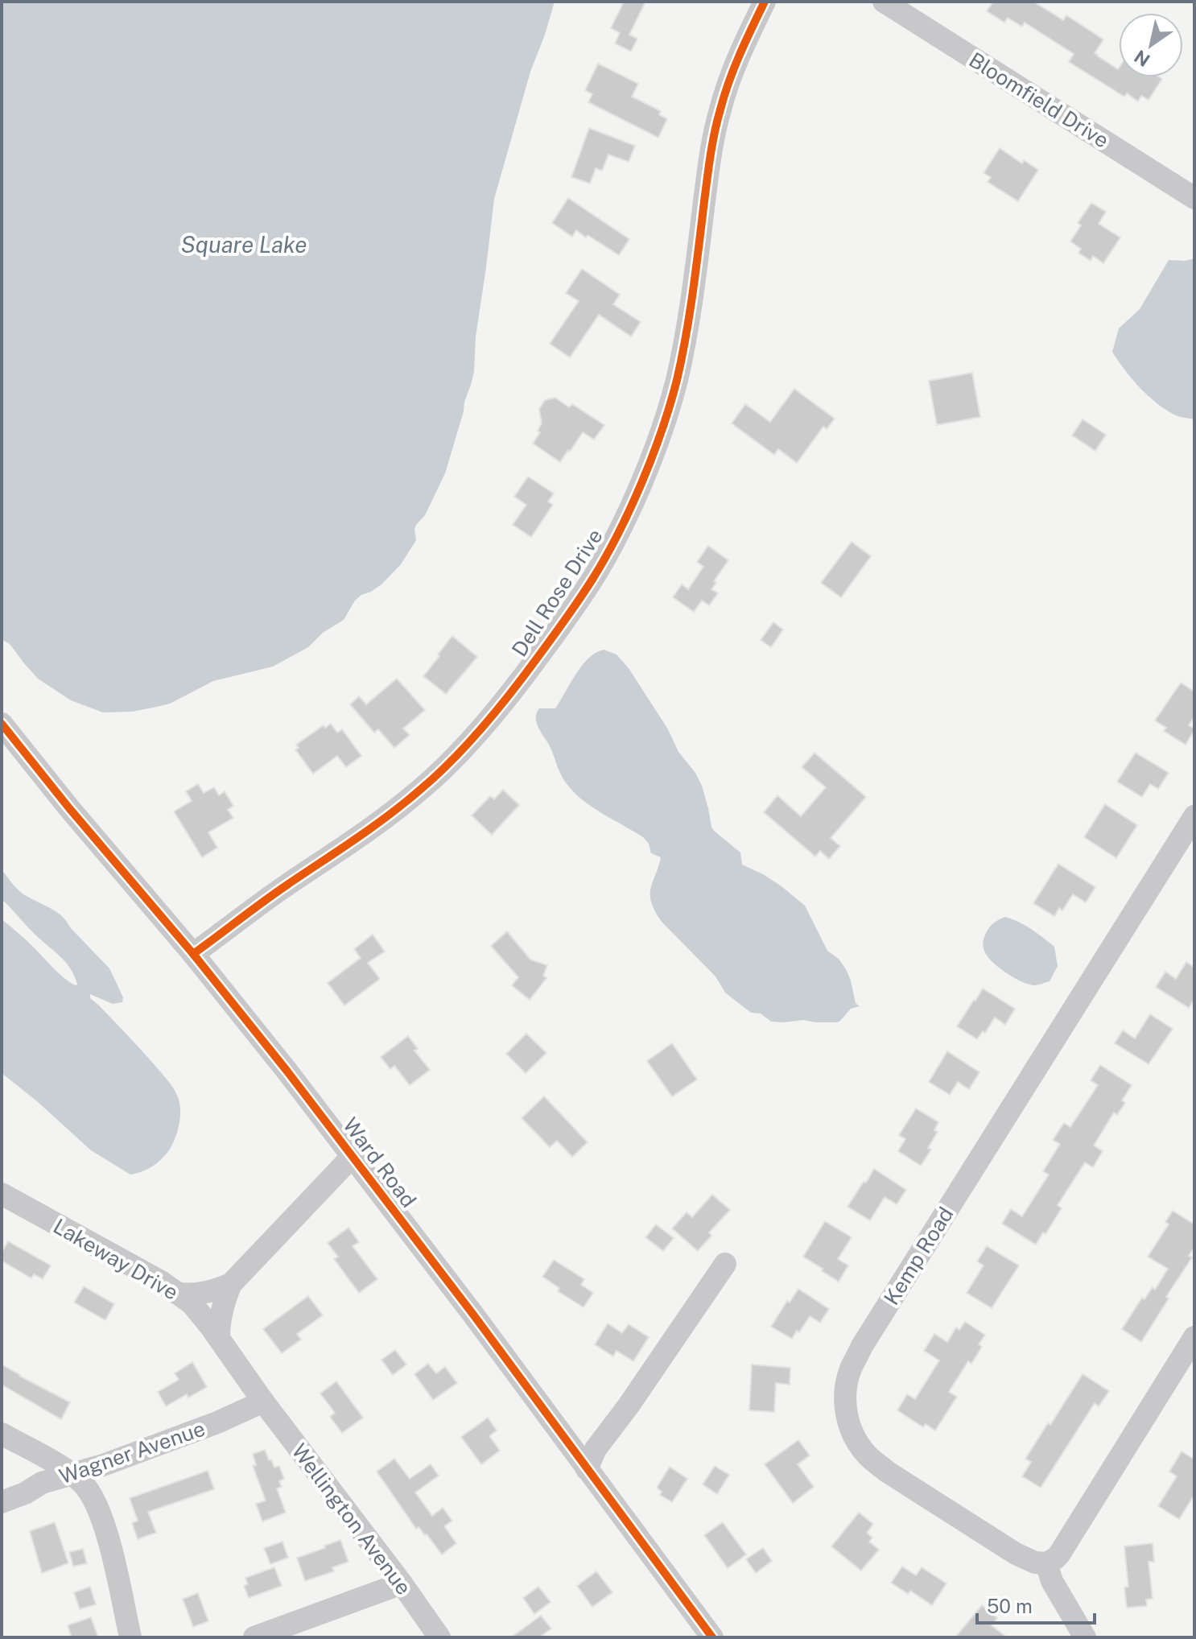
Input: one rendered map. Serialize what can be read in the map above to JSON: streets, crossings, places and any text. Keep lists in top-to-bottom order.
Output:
{
  "streets": {
    "street": [
      "Bloomfield Drive",
      "Dell Rose Drive",
      "Ward Road",
      "Kemp Road",
      "Lakeway Drive",
      "Wagner Avenue",
      "Wellington Avenue"
    ]
  },
  "crossings": [
    ["Dell Rose Drive", "Ward Road"],
    ["Lakeway Drive", "Wagner Avenue"],
    ["Lakeway Drive", "Wellington Avenue"],
    ["Wagner Avenue", "Wellington Avenue"]
  ],
  "water": ["Square Lake"],
  "scale_bar": "50 m",
  "north": "bottom left"
}
